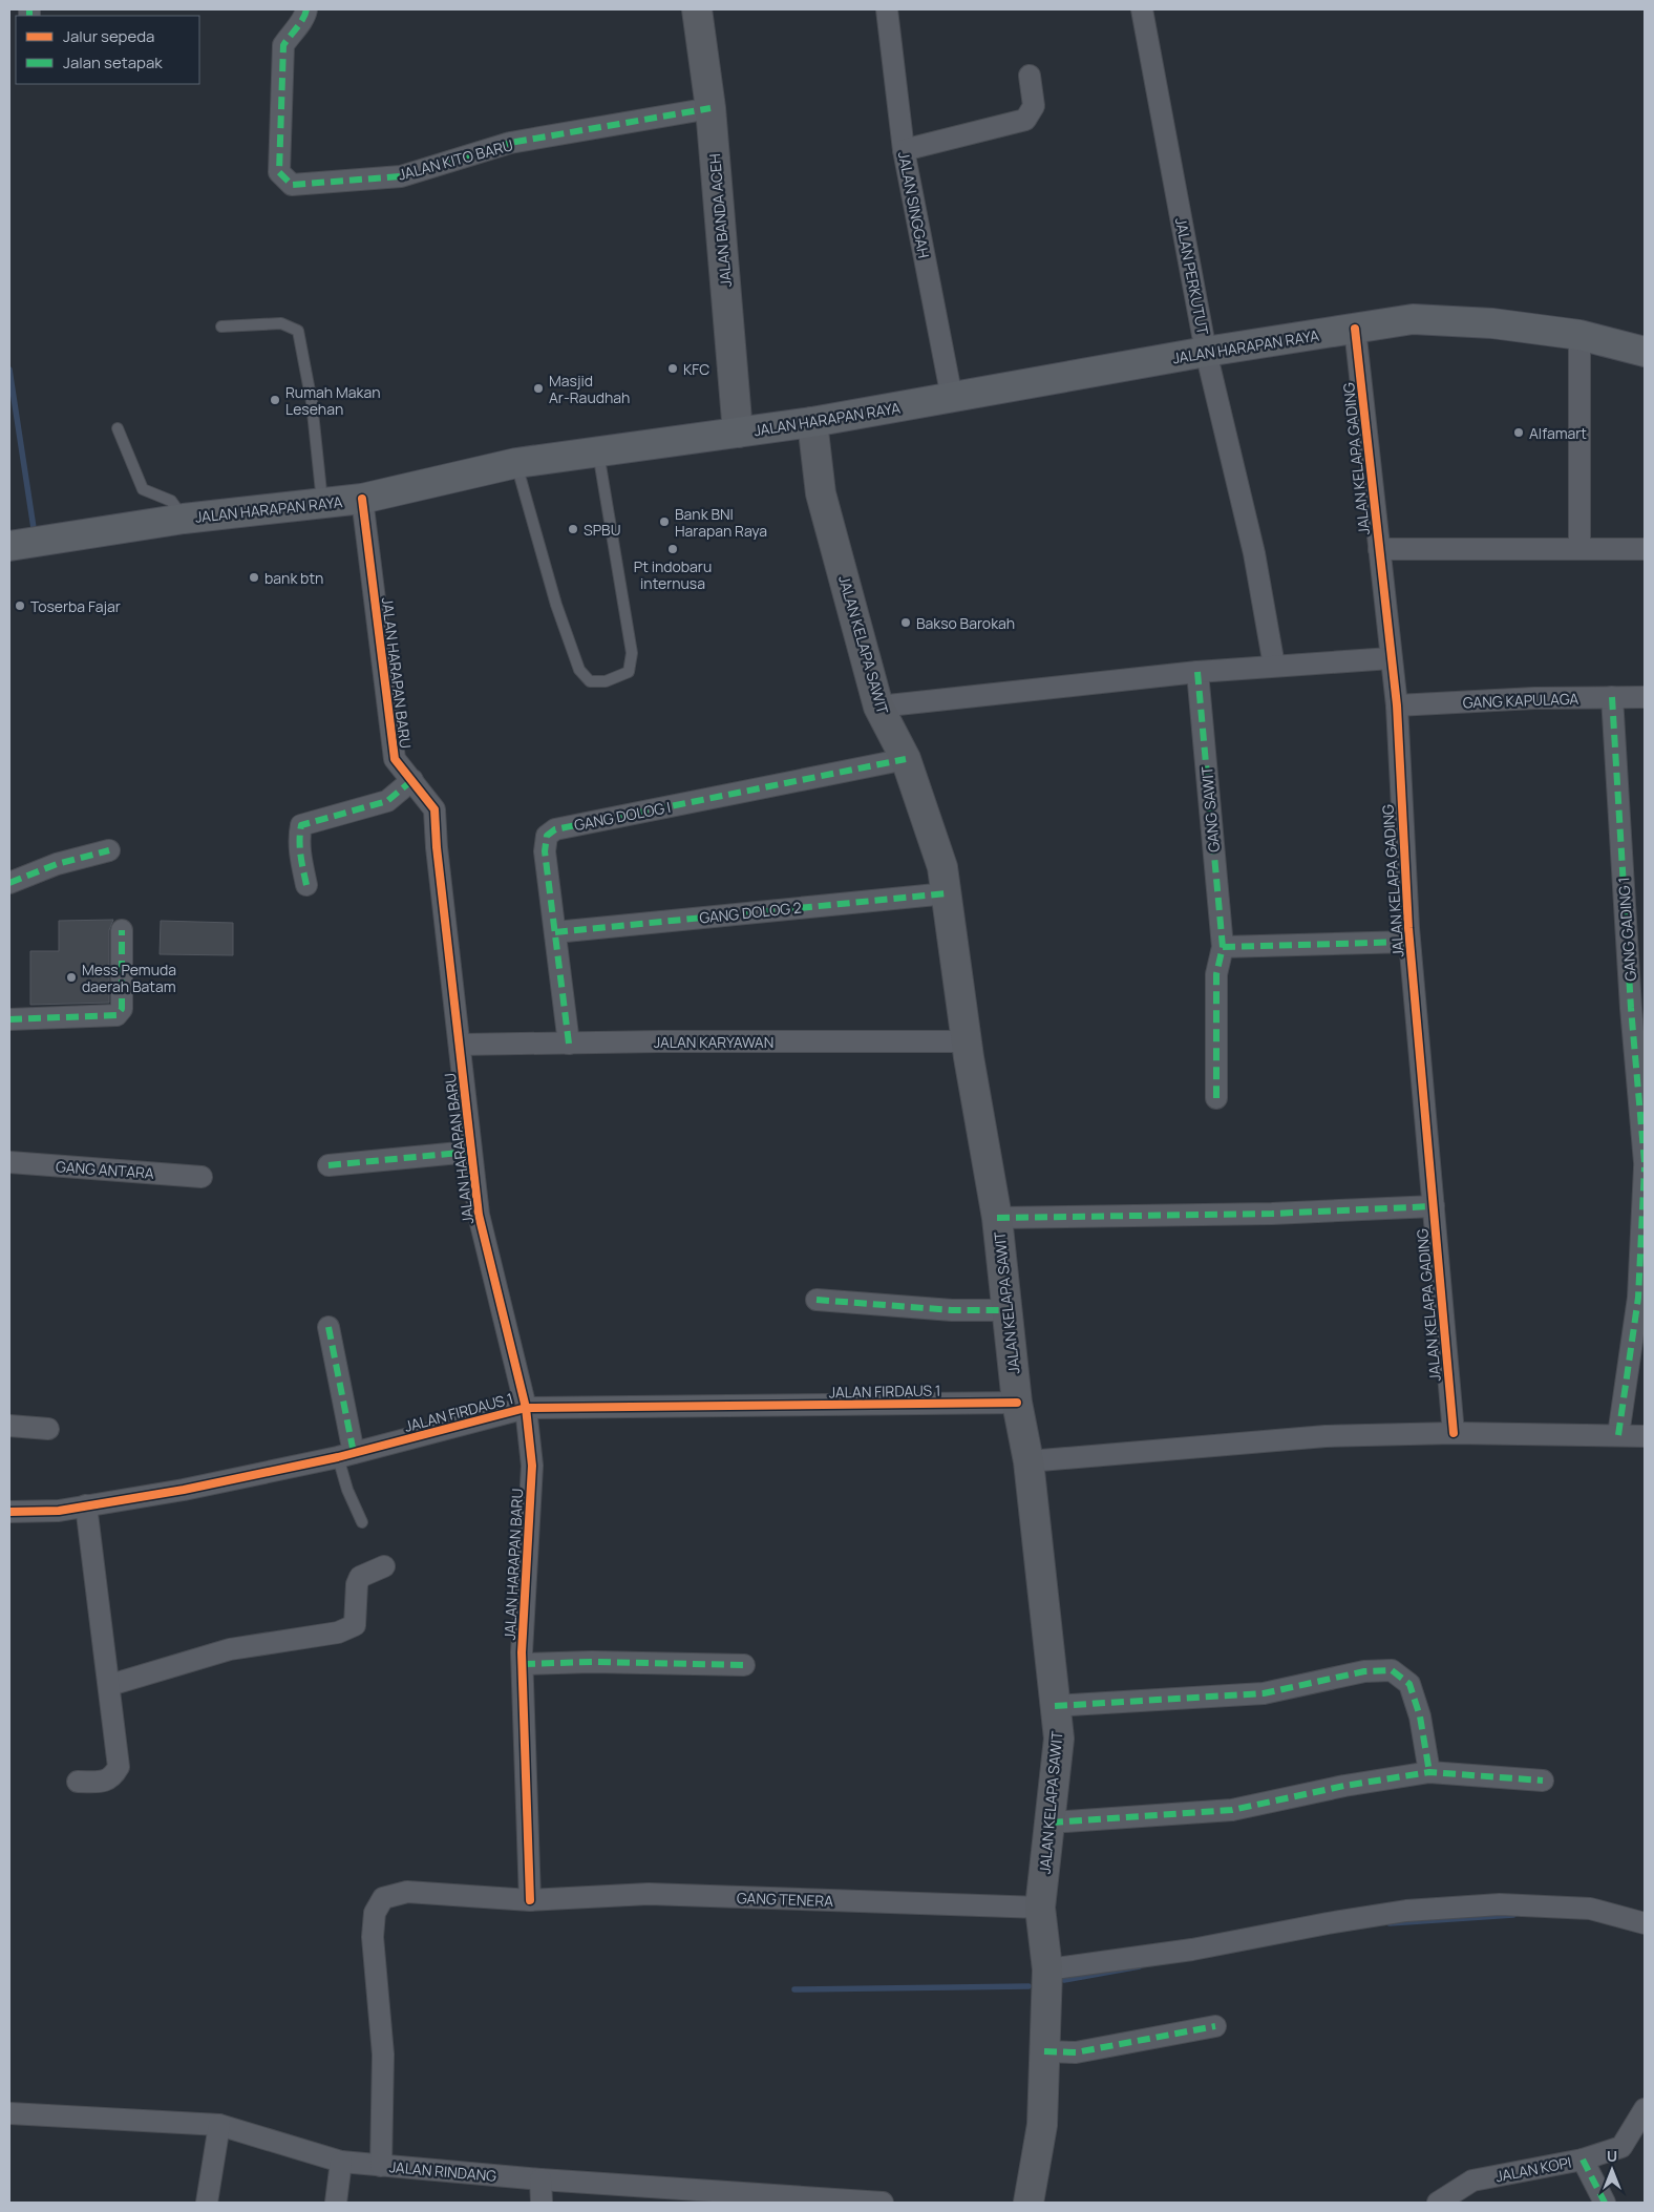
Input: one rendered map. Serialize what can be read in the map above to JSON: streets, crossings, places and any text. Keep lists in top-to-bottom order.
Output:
{
  "streets": {
    "main road": ["JALAN BANDA ACEH", "JALAN HARAPAN RAYA", "JALAN KELAPA SAWIT"],
    "street": [
      "JALAN KITO BARU",
      "JALAN SINGGAH",
      "JALAN PERKUTUT",
      "JALAN KELAPA GADING",
      "JALAN HARAPAN BARU",
      "GANG KAPULAGA",
      "GANG SAWIT",
      "GANG DOLOG I",
      "GANG DOLOG 2",
      "GANG GADING 1",
      "JALAN KARYAWAN",
      "GANG ANTARA",
      "JALAN FIRDAUS 1",
      "GANG TENERA",
      "JALAN KOPI",
      "JALAN RINDANG"
    ]
  },
  "crossings": [
    ["JALAN KITO BARU", "JALAN BANDA ACEH"],
    ["JALAN SINGGAH", "JALAN HARAPAN RAYA"],
    ["JALAN BANDA ACEH", "JALAN HARAPAN RAYA"],
    ["JALAN PERKUTUT", "JALAN HARAPAN RAYA"],
    ["JALAN HARAPAN RAYA", "JALAN KELAPA GADING"],
    ["JALAN HARAPAN RAYA", "JALAN KELAPA SAWIT"],
    ["JALAN HARAPAN RAYA", "JALAN HARAPAN BARU"],
    ["JALAN KELAPA GADING", "GANG KAPULAGA"],
    ["JALAN KELAPA SAWIT", "GANG DOLOG I"],
    ["JALAN KELAPA SAWIT", "GANG DOLOG 2"],
    ["JALAN KELAPA SAWIT", "JALAN KARYAWAN"],
    ["JALAN KELAPA SAWIT", "JALAN FIRDAUS 1"],
    ["JALAN KELAPA SAWIT", "GANG TENERA"],
    ["JALAN HARAPAN BARU", "JALAN KARYAWAN"],
    ["JALAN HARAPAN BARU", "JALAN FIRDAUS 1"],
    ["JALAN HARAPAN BARU", "GANG TENERA"],
    ["GANG KAPULAGA", "GANG GADING 1"],
    ["GANG DOLOG I", "GANG DOLOG 2"],
    ["GANG DOLOG I", "JALAN KARYAWAN"],
    ["GANG TENERA", "JALAN RINDANG"]
  ],
  "places": [
    "KFC",
    "Masjid Ar-Raudhah",
    "Rumah Makan Lesehan",
    "Alfamart",
    "Bank BNI Harapan Raya",
    "SPBU",
    "Pt indobaru internusa",
    "bank btn",
    "Toserba Fajar",
    "Bakso Barokah",
    "Mess Pemuda daerah Batam"
  ],
  "legend": ["Jalur sepeda", "Jalan setapak"],
  "north": "top"
}
